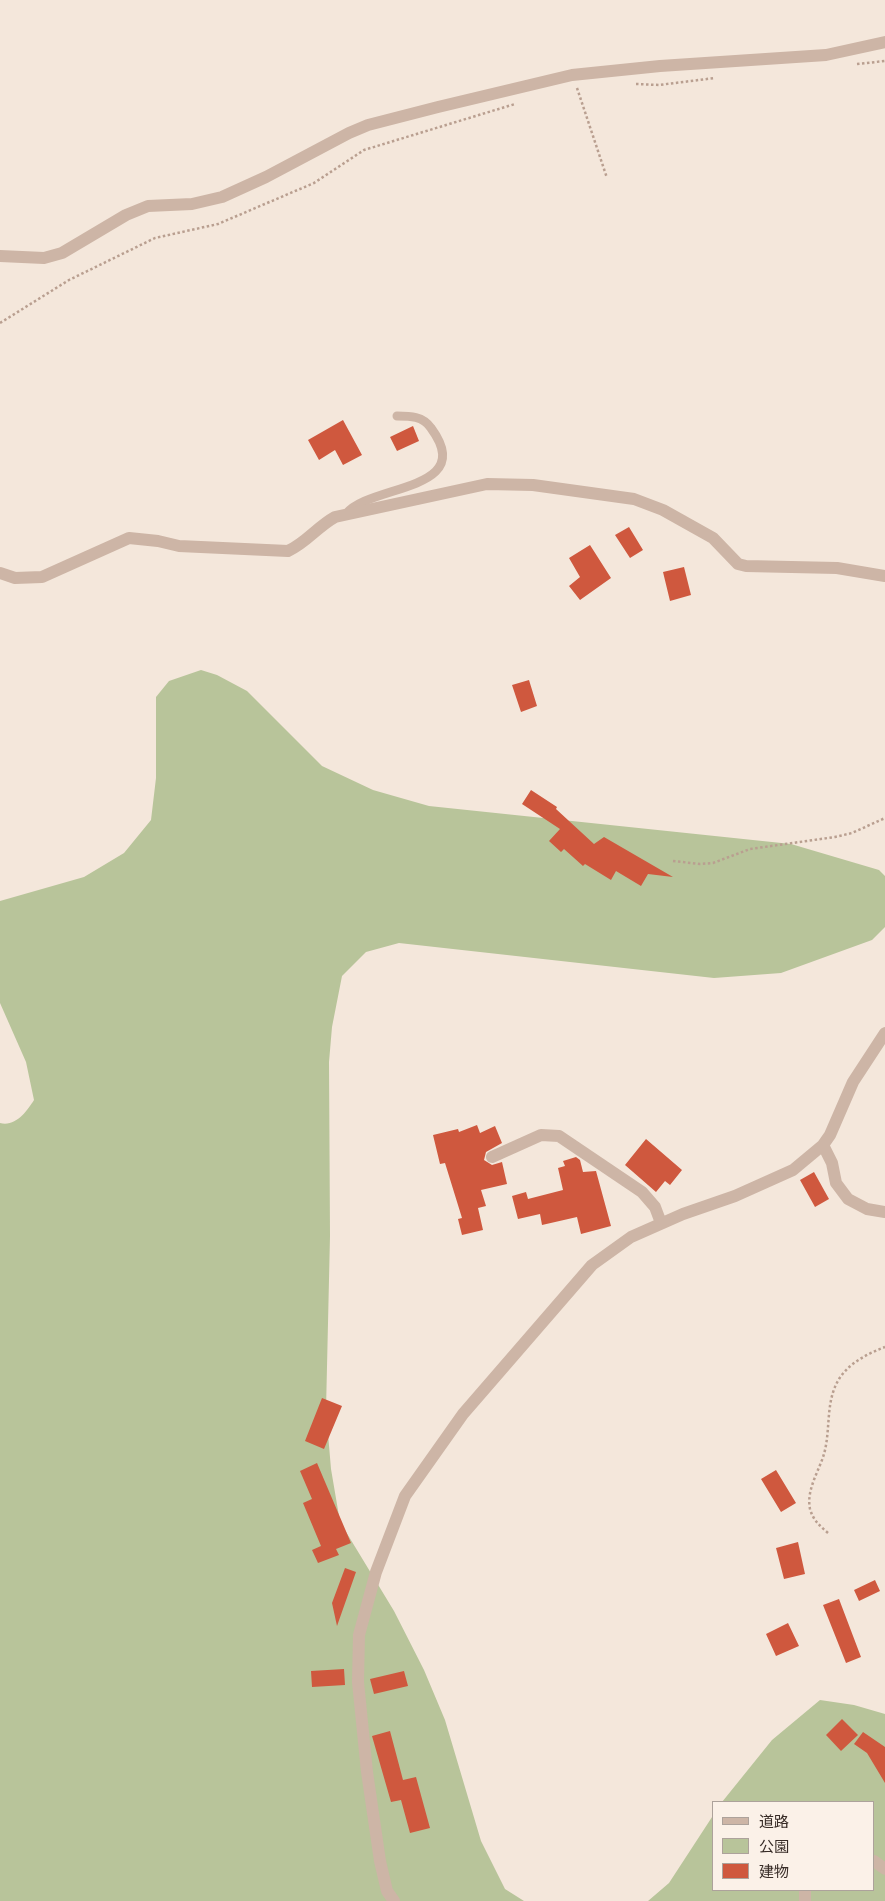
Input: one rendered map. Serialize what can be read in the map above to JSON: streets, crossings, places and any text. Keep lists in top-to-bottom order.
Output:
{
  "legend": ["道路", "公園", "建物"]
}
